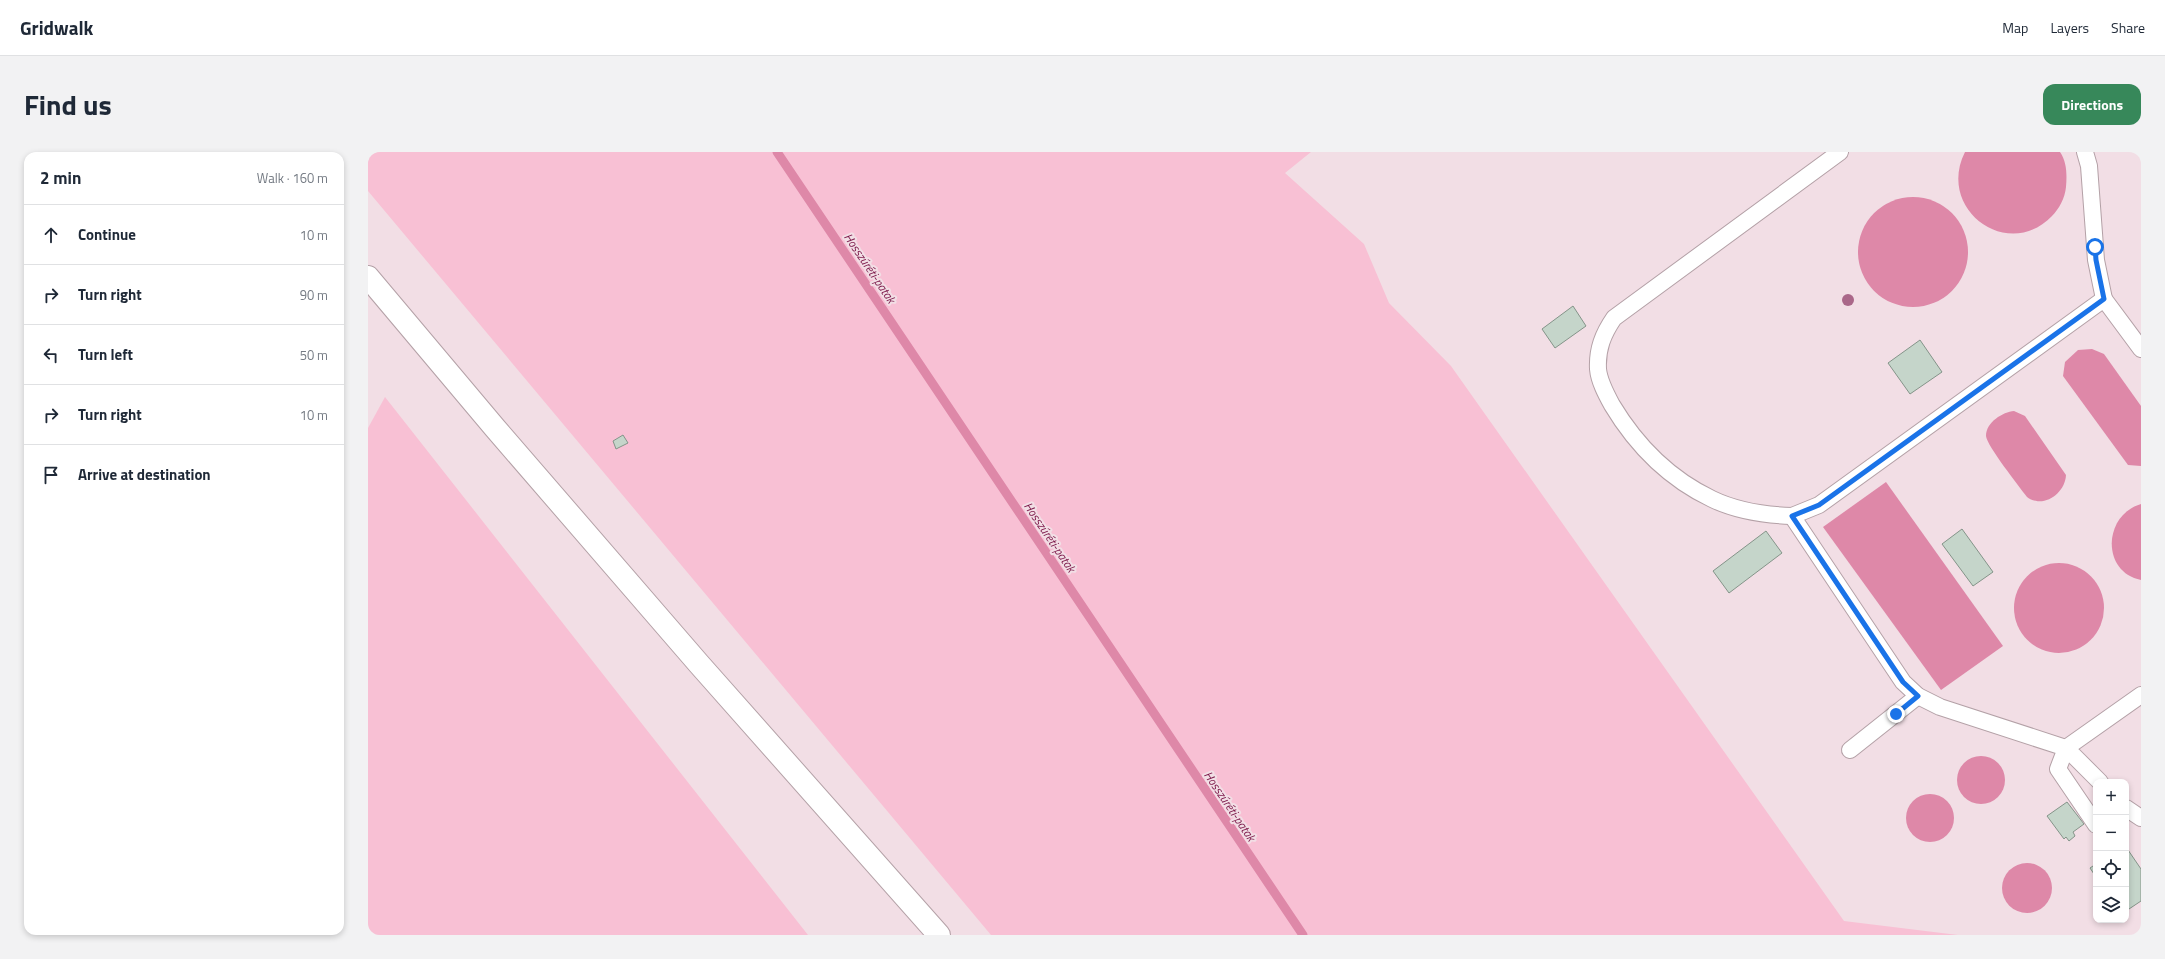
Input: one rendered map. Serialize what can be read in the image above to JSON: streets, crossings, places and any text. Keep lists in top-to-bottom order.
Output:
{
  "water": ["Hosszúréti-patak"],
  "page": {
    "header": "Gridwalk",
    "nav": ["Map", "Layers", "Share"],
    "title": "Find us",
    "buttons": "Directions",
    "heading": ["2 min", "Walk · 160 m"],
    "list": [
      ["Continue", "10 m"],
      ["Turn right", "90 m"],
      ["Turn left", "50 m"],
      ["Turn right", "10 m"],
      "Arrive at destination"
    ],
    "map_buttons": ["+", "−"]
  }
}
